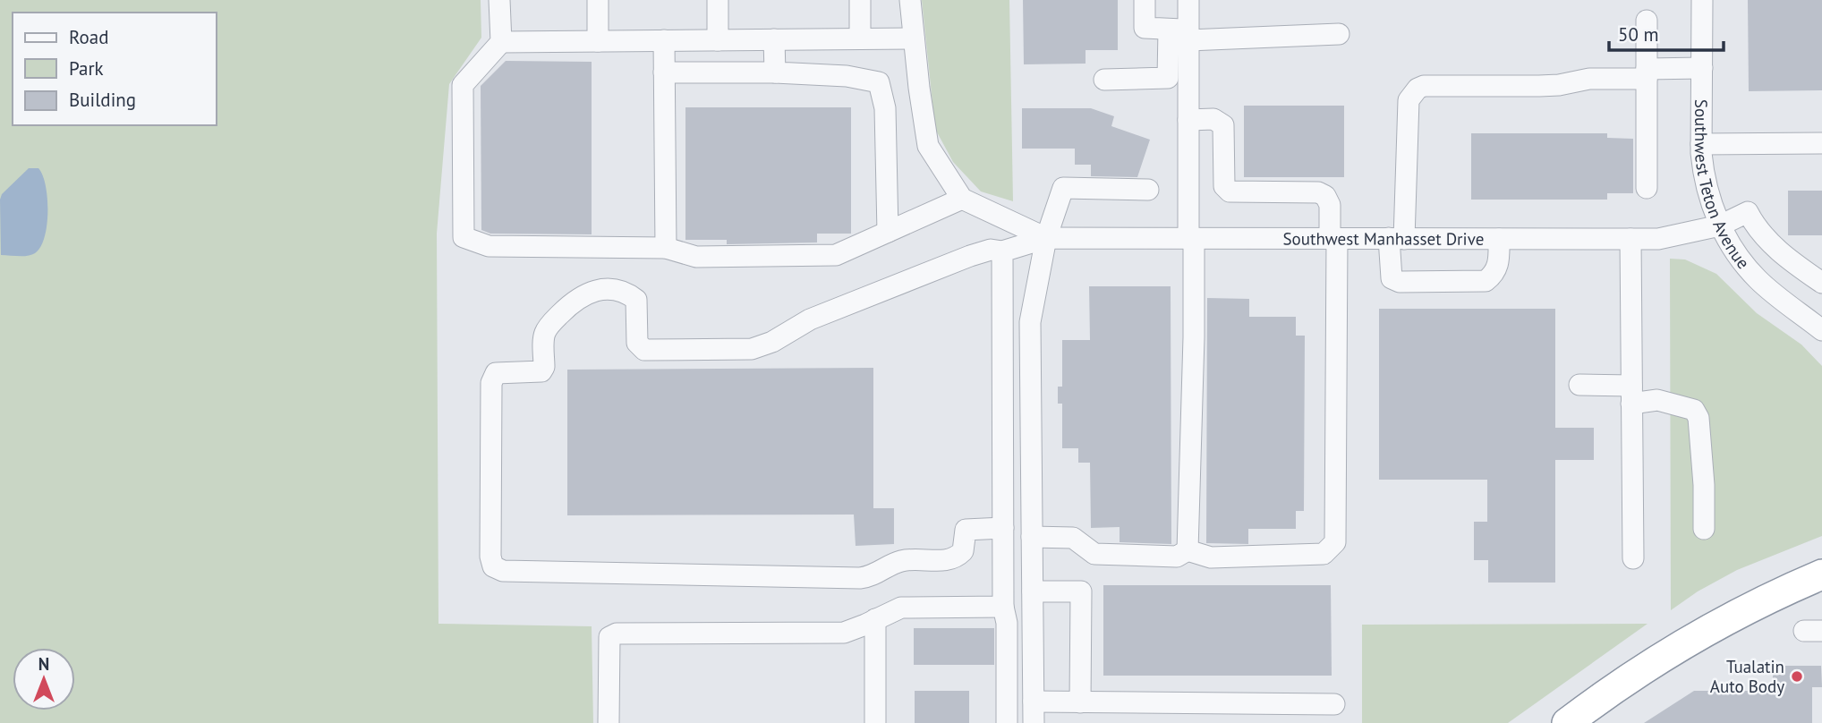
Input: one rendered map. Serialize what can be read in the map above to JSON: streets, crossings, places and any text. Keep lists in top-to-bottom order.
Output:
{
  "streets": {
    "street": ["Southwest Teton Avenue", "Southwest Manhasset Drive"]
  },
  "crossings": [
    ["Southwest Teton Avenue", "Southwest Manhasset Drive"]
  ],
  "places": ["Tualatin Auto Body"],
  "legend": ["Road", "Park", "Building"],
  "scale_bar": "50 m",
  "north": "top"
}
